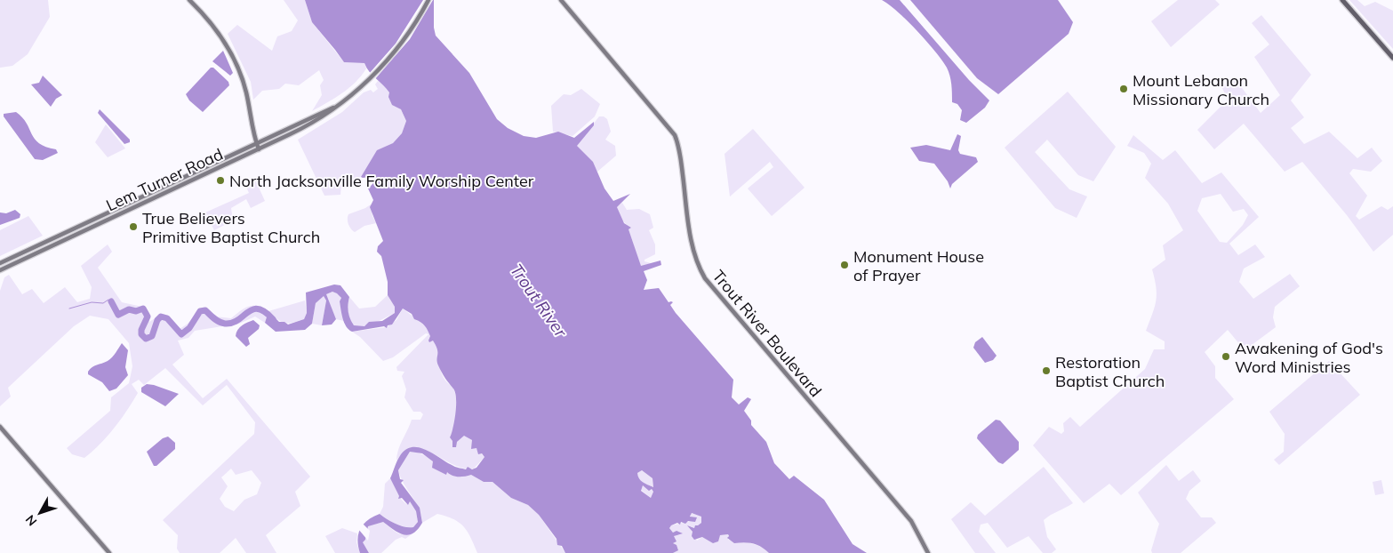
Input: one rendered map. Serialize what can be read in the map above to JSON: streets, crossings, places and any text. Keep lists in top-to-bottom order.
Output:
{
  "streets": {
    "main road": ["Lem Turner Road", "Trout River Boulevard"]
  },
  "water": ["Trout River"],
  "places": [
    "Mount Lebanon Missionary Church",
    "North Jacksonville Family Worship Center",
    "True Believers Primitive Baptist Church",
    "Monument House of Prayer",
    "Awakening of God's Word Ministries",
    "Restoration Baptist Church"
  ],
  "north": "bottom left"
}
